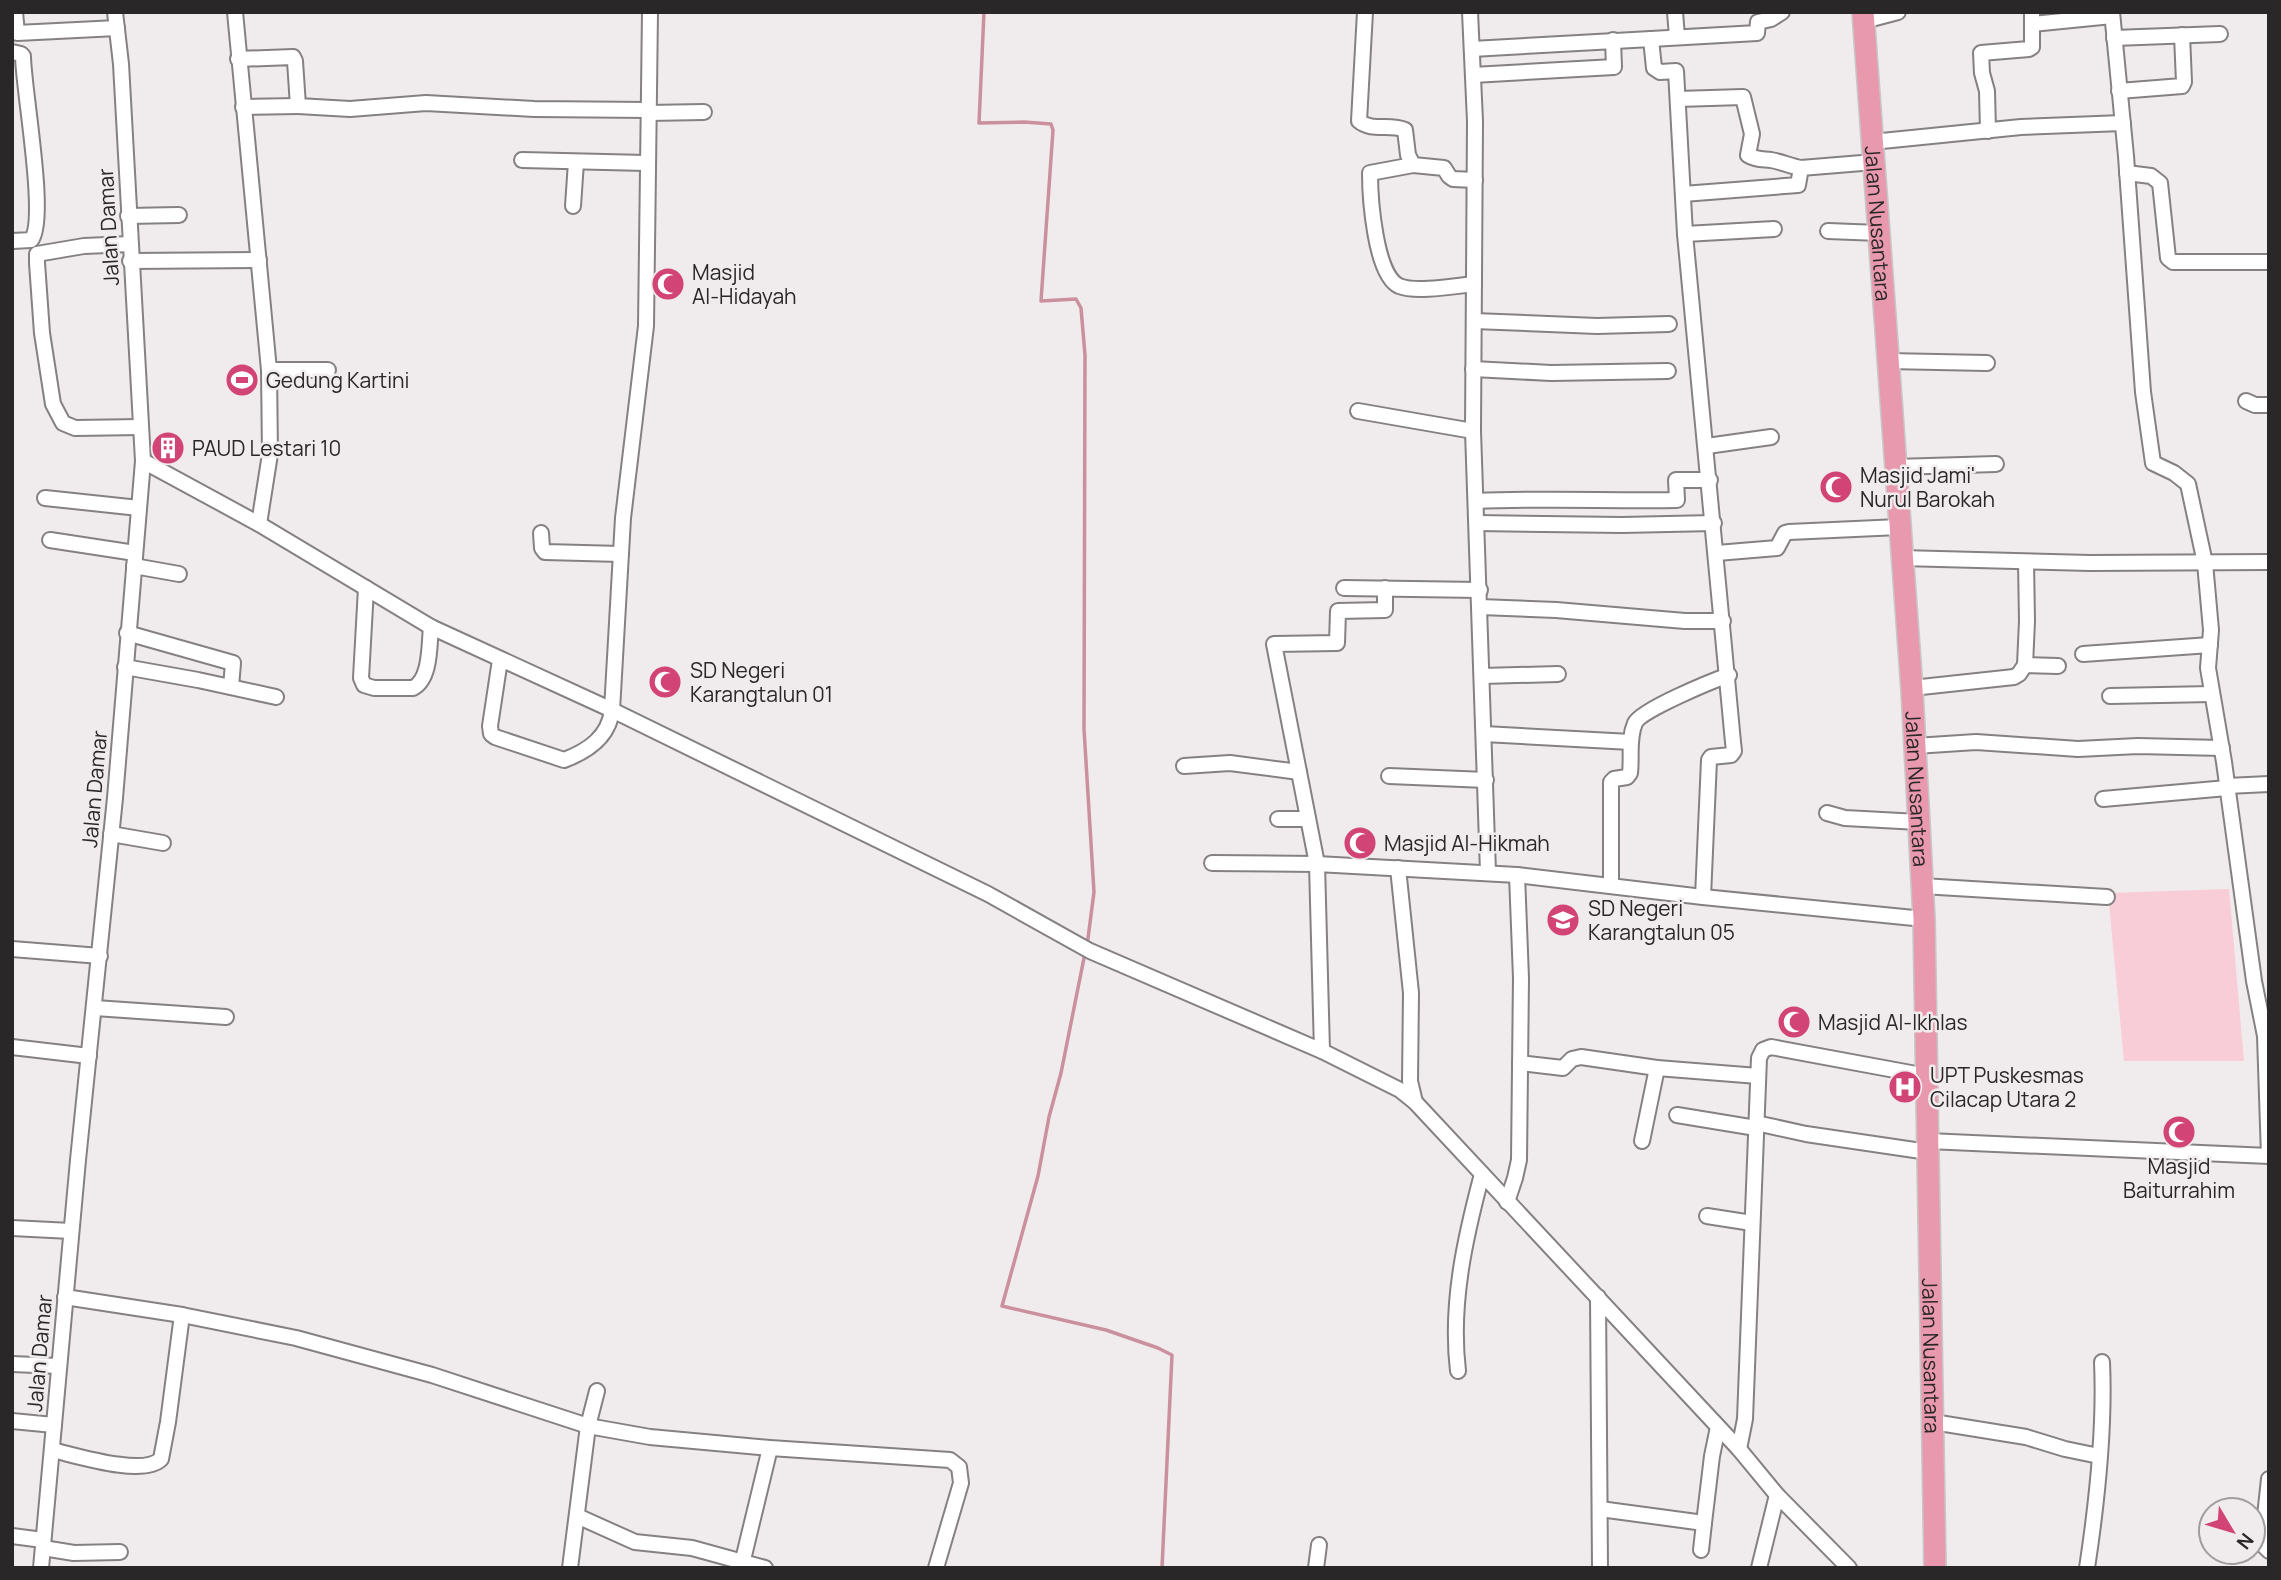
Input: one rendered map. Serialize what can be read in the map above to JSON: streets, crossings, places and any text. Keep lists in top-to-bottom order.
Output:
{
  "streets": {
    "highway": ["Jalan Nusantara"],
    "street": ["Jalan Damar"]
  },
  "places": {
    "mosque": [
      "Masjid Al-Hidayah",
      "Masjid Jami' Nurul Barokah",
      "SD Negeri Karangtalun 01",
      "Masjid Al-Hikmah",
      "Masjid Al-Ikhlas",
      "Masjid Baiturrahim"
    ],
    "sports": ["Gedung Kartini"],
    "building": ["PAUD Lestari 10"],
    "school or university": ["SD Negeri Karangtalun 05"],
    "hospital": ["UPT Puskesmas Cilacap Utara 2"]
  },
  "north": "bottom right"
}
